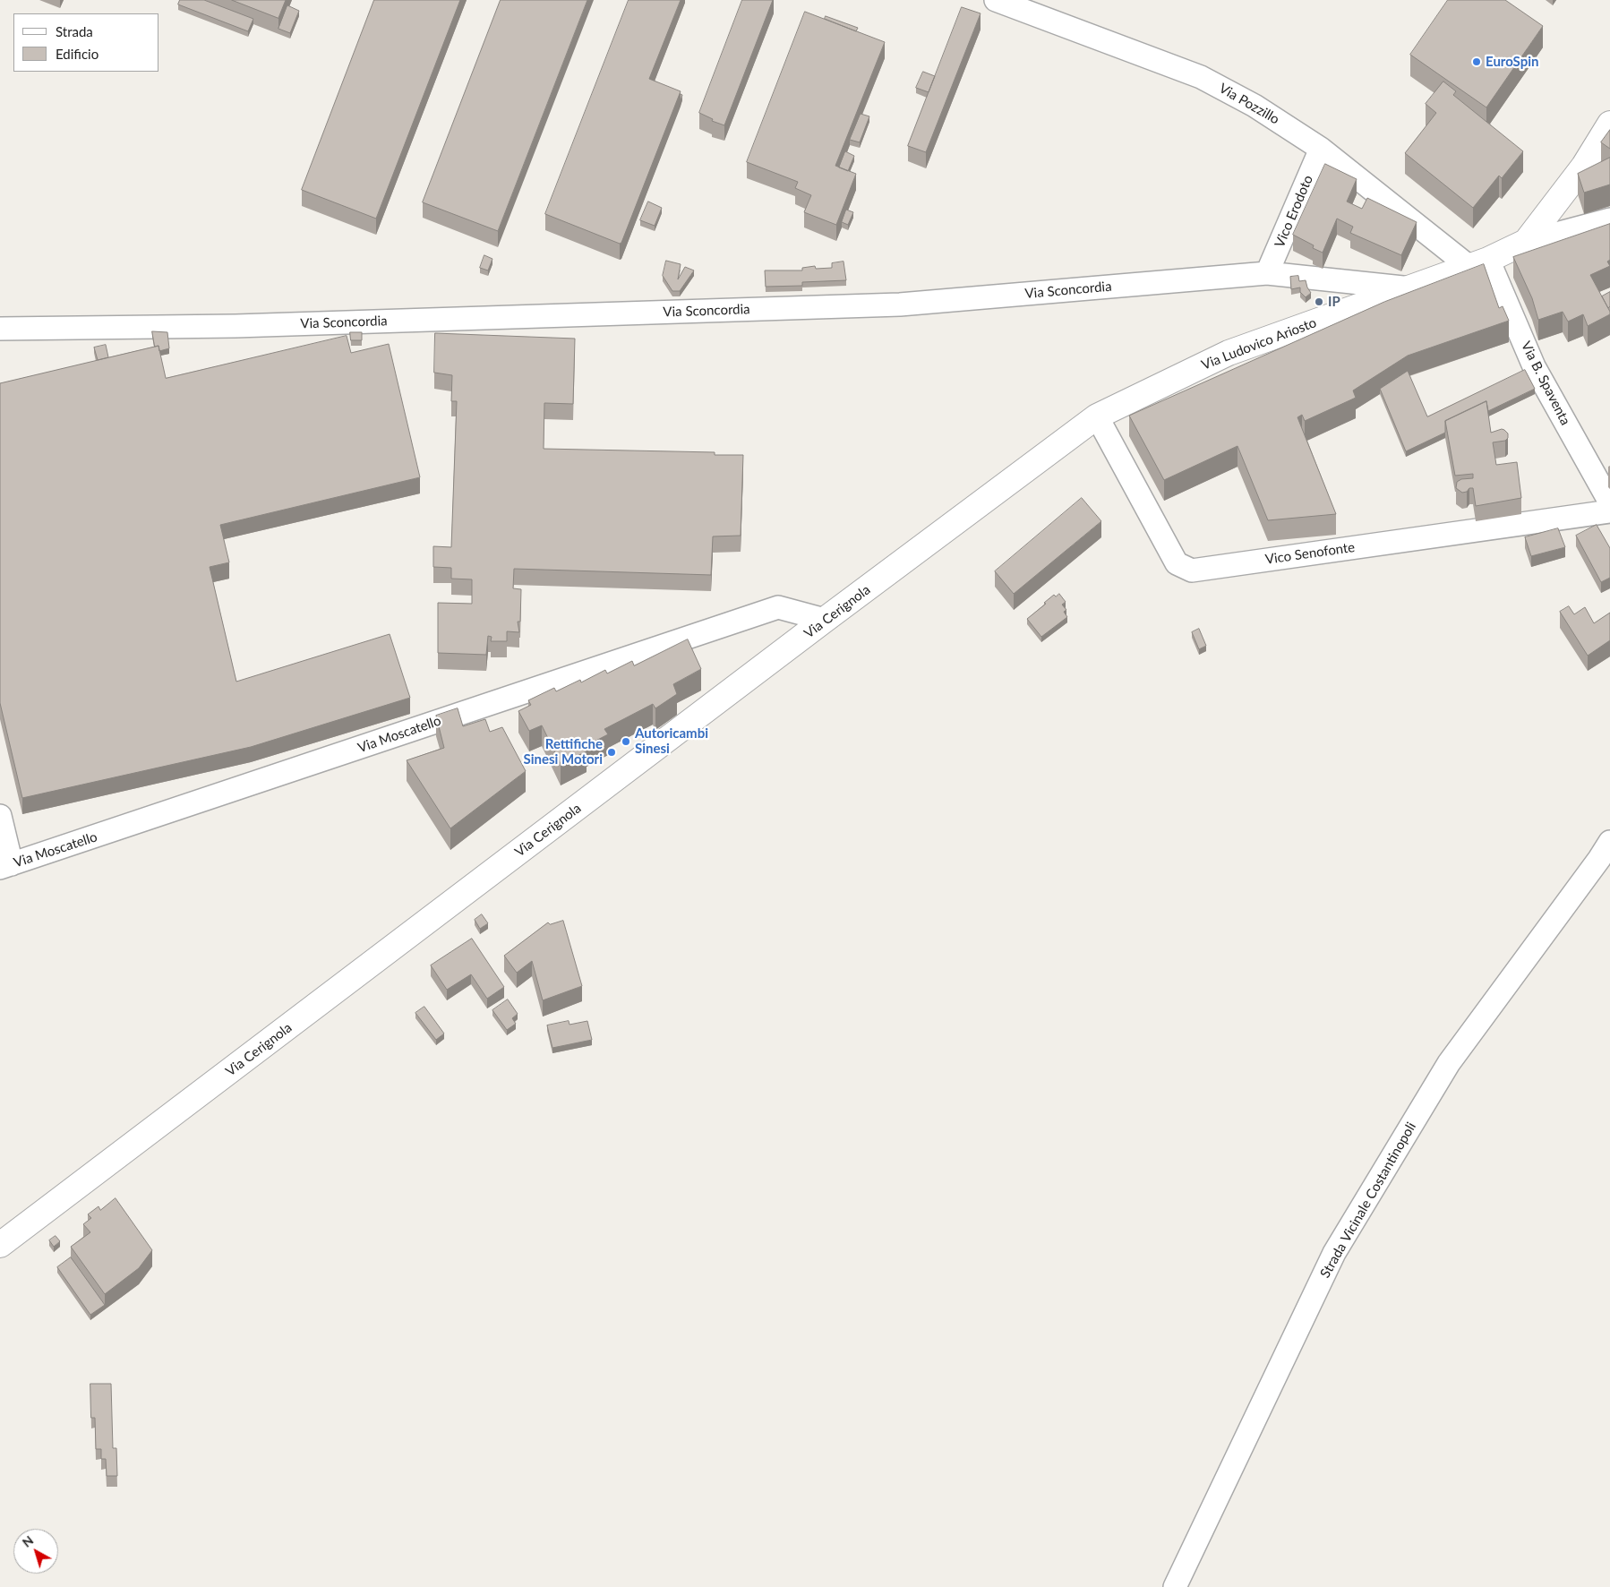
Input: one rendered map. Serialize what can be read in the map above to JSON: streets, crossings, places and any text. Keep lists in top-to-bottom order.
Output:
{
  "streets": {
    "street": [
      "Via Pozzillo",
      "Vico Erodoto",
      "Via Sconcordia",
      "Via Ludovico Ariosto",
      "Via B. Spaventa",
      "Vico Senofonte",
      "Via Cerignola",
      "Via Moscatello",
      "Strada Vicinale Costantinopoli"
    ]
  },
  "crossings": [
    ["Via Pozzillo", "Vico Erodoto"],
    ["Via Pozzillo", "Via Ludovico Ariosto"],
    ["Via Pozzillo", "Via B. Spaventa"],
    ["Vico Erodoto", "Via Sconcordia"],
    ["Via Sconcordia", "Via Ludovico Ariosto"],
    ["Via Ludovico Ariosto", "Via B. Spaventa"],
    ["Via Ludovico Ariosto", "Vico Senofonte"],
    ["Via Ludovico Ariosto", "Via Cerignola"],
    ["Vico Senofonte", "Via Cerignola"],
    ["Via Cerignola", "Via Moscatello"]
  ],
  "places": [
    "EuroSpin",
    "IP",
    "Autoricambi Sinesi",
    "Rettifiche Sinesi Motori"
  ],
  "legend": ["Strada", "Edificio"],
  "north": "top left"
}
